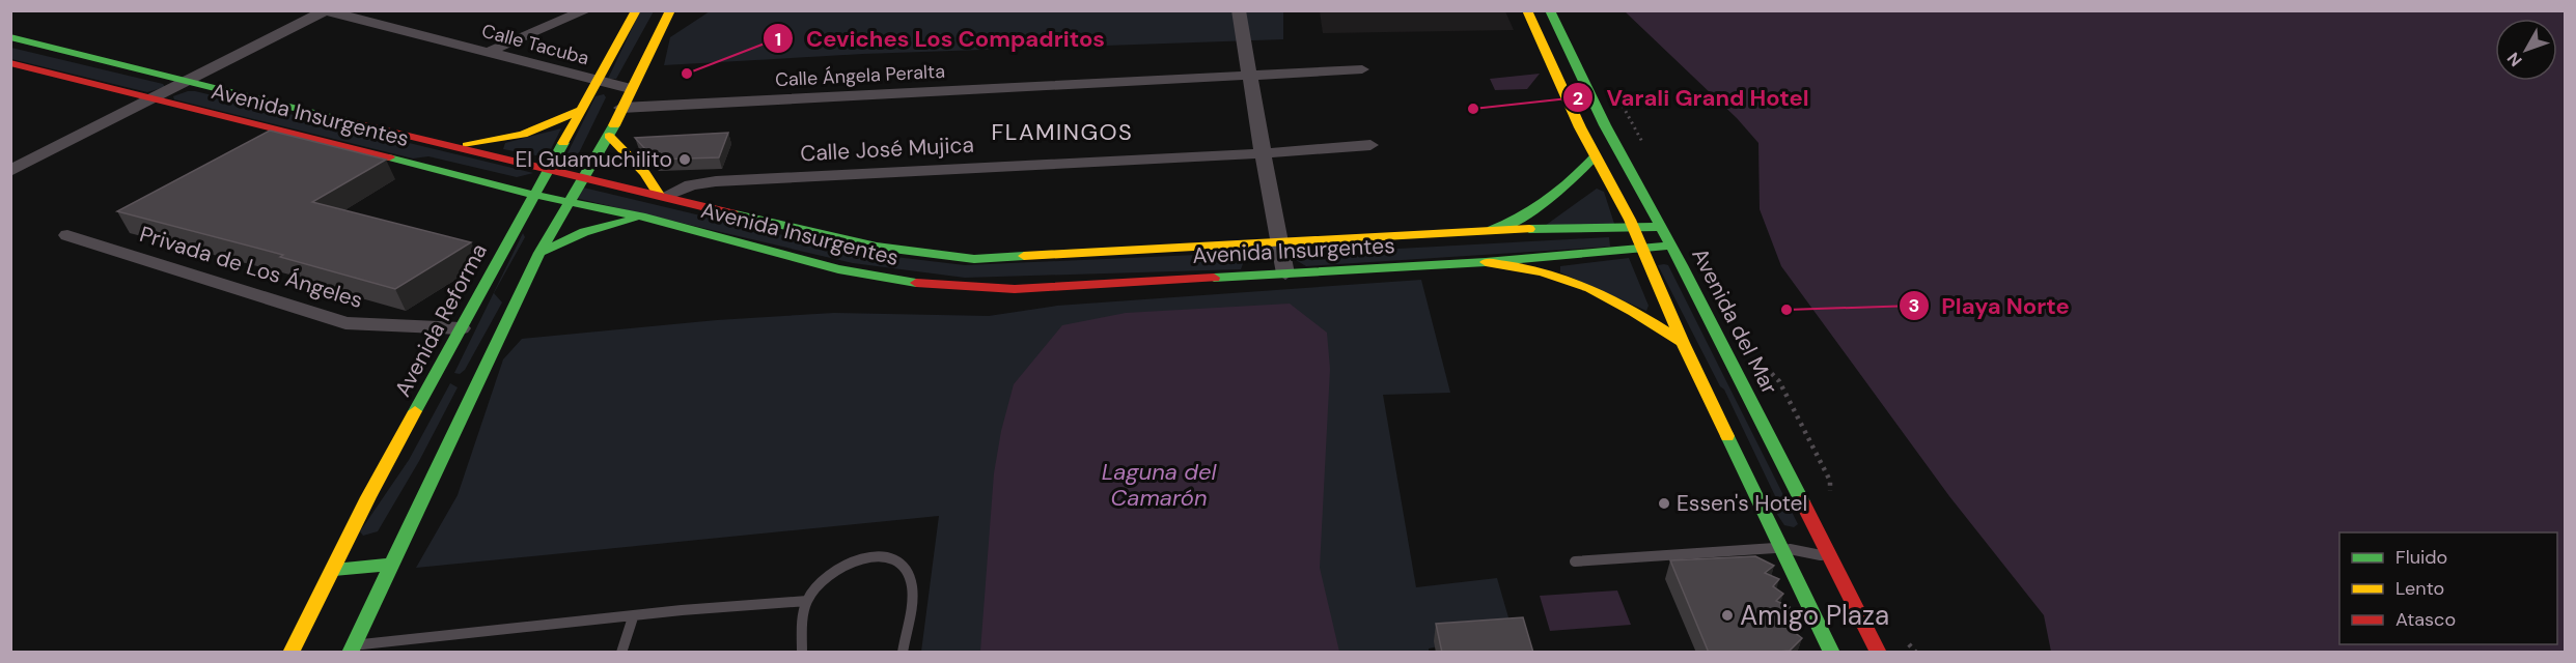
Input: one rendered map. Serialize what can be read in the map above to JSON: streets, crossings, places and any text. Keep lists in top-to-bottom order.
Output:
{
  "streets": {
    "main road": ["Avenida Insurgentes", "Avenida Reforma", "Avenida del Mar"],
    "street": [
      "Calle Tacuba",
      "Calle Ángela Peralta",
      "Calle José Mujica",
      "Privada de Los Ángeles"
    ]
  },
  "crossings": [
    ["Calle Tacuba", "Avenida Reforma"],
    ["Avenida Insurgentes", "Calle José Mujica"],
    ["Avenida Insurgentes", "Avenida Reforma"],
    ["Avenida Insurgentes", "Avenida del Mar"],
    ["Privada de Los Ángeles", "Avenida Reforma"]
  ],
  "districts": ["FLAMINGOS"],
  "water": ["Laguna del Camarón"],
  "places": [
    "Ceviches Los Compadritos",
    "Varali Grand Hotel",
    "El Guamuchilito",
    "Playa Norte",
    "Essen's Hotel",
    "Amigo Plaza"
  ],
  "legend": ["Fluido", "Lento", "Atasco"],
  "north": "bottom left"
}
